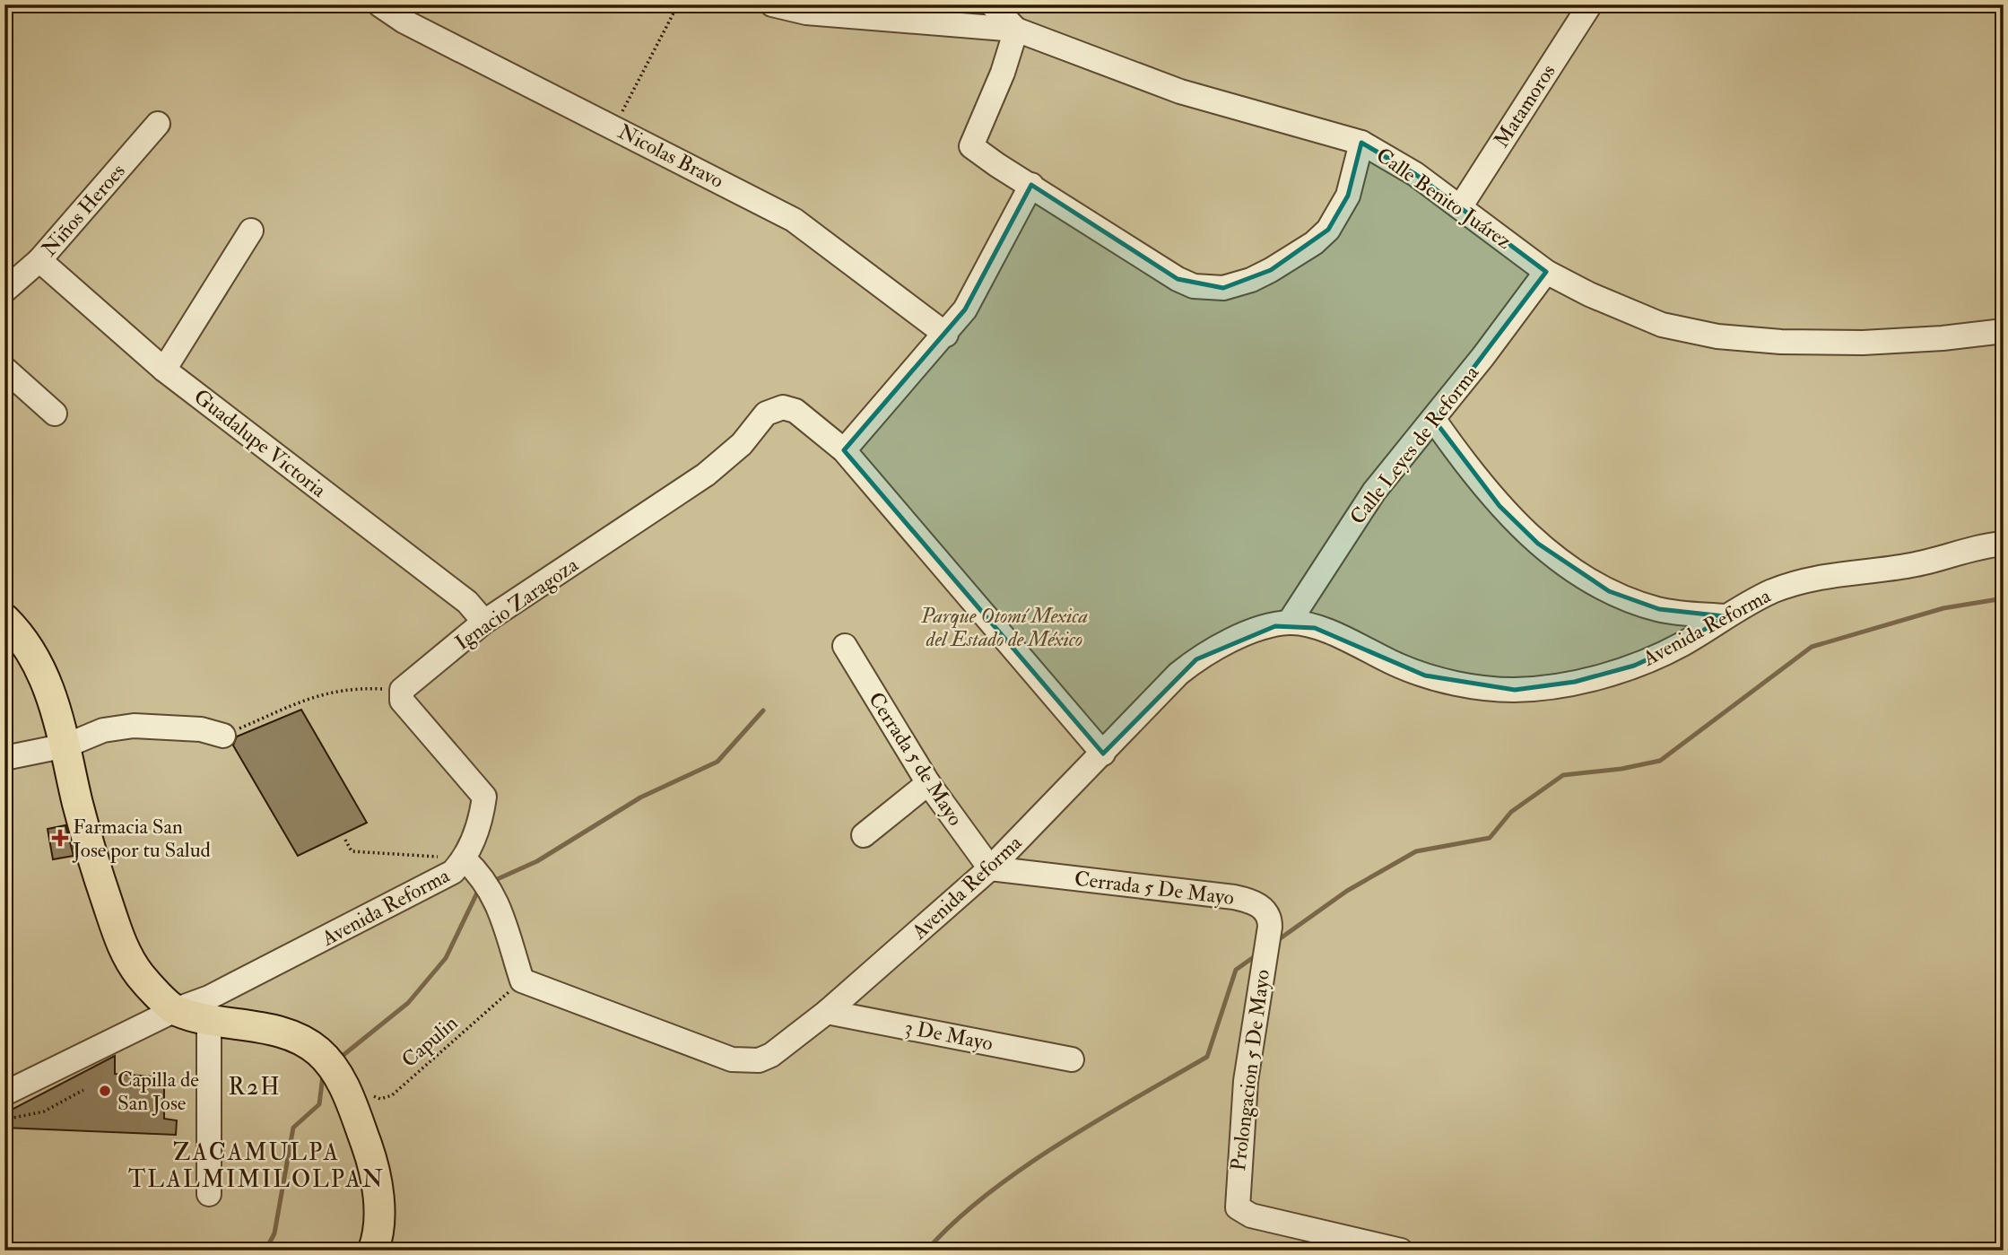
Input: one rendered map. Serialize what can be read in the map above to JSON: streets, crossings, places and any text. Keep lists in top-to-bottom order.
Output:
{
  "streets": {
    "street": [
      "Matamoros",
      "Nicolas Bravo",
      "Calle Benito Juárez",
      "Niños Heroes",
      "Guadalupe Victoria",
      "Calle Leyes de Reforma",
      "Ignacio Zaragoza",
      "Avenida Reforma",
      "Cerrada 5 de Mayo",
      "Cerrada 5 De Mayo",
      "3 De Mayo",
      "Prolongacion 5 De Mayo"
    ],
    "path": ["Capulin"]
  },
  "crossings": [
    ["Matamoros", "Calle Benito Juárez"],
    ["Calle Benito Juárez", "Calle Leyes de Reforma"],
    ["Niños Heroes", "Guadalupe Victoria"],
    ["Guadalupe Victoria", "Ignacio Zaragoza"],
    ["Calle Leyes de Reforma", "Avenida Reforma"],
    ["Avenida Reforma", "Cerrada 5 de Mayo"],
    ["Avenida Reforma", "Cerrada 5 De Mayo"],
    ["Avenida Reforma", "3 De Mayo"],
    ["Avenida Reforma", "Capulin"],
    ["Cerrada 5 de Mayo", "Cerrada 5 De Mayo"],
    ["Cerrada 5 De Mayo", "Prolongacion 5 De Mayo"]
  ],
  "districts": ["R2H", "ZACAMULPA TLALMIMILOLPAN"],
  "parks": ["Parque Otomí Mexica del Estado de México"],
  "places": {
    "health": ["Farmacia San Jose por tu Salud"],
    "other": ["Capilla de San Jose"]
  }
}
